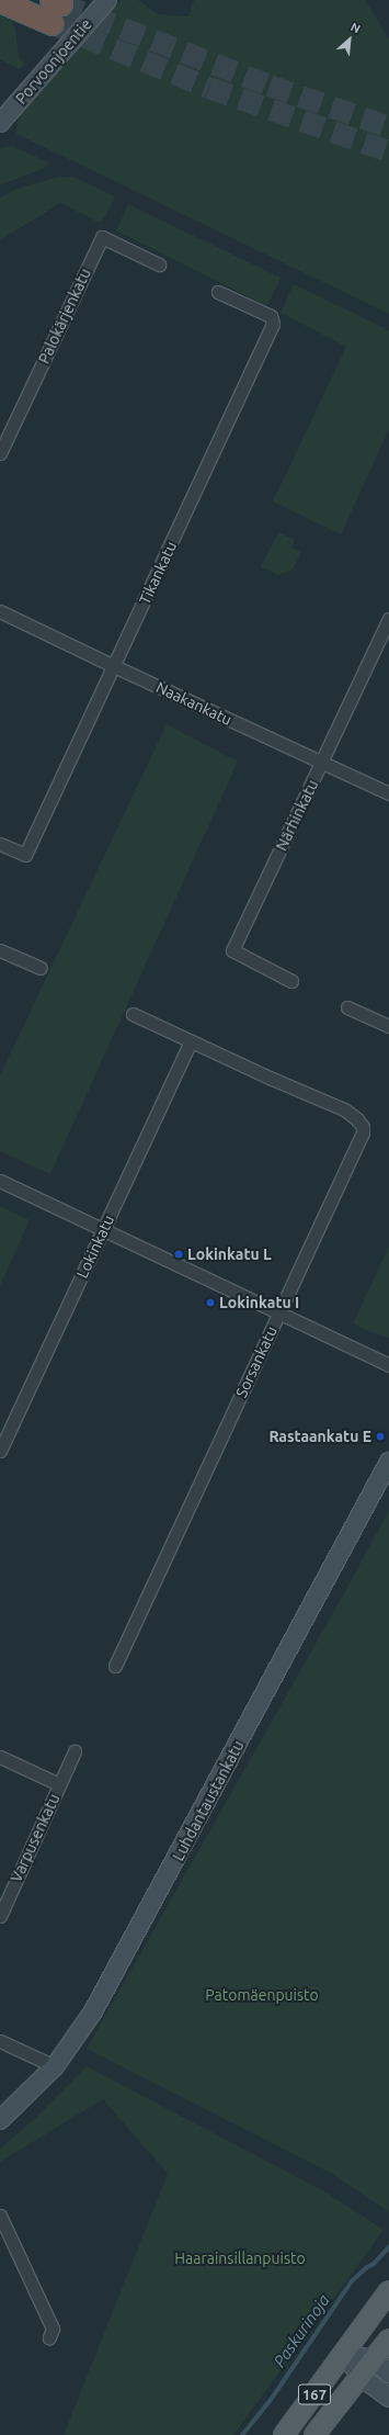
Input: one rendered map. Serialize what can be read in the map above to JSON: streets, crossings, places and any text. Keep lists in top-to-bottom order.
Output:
{
  "streets": {
    "main road": ["167"],
    "street": [
      "Porvoonjoentie",
      "Palokärjenkatu",
      "Tikankatu",
      "Naakankatu",
      "Närhinkatu",
      "Lokinkatu",
      "Sorsankatu",
      "Luhdantaustankatu",
      "Varpusenkatu"
    ]
  },
  "crossings": [
    ["Tikankatu", "Naakankatu"],
    ["Naakankatu", "Närhinkatu"],
    ["Lokinkatu", "Sorsankatu"]
  ],
  "water": ["Paskurinoja"],
  "parks": ["Patomäenpuisto", "Haarainsillanpuisto"],
  "places": ["Lokinkatu L", "Lokinkatu I", "Rastaankatu E"],
  "north": "top right"
}
